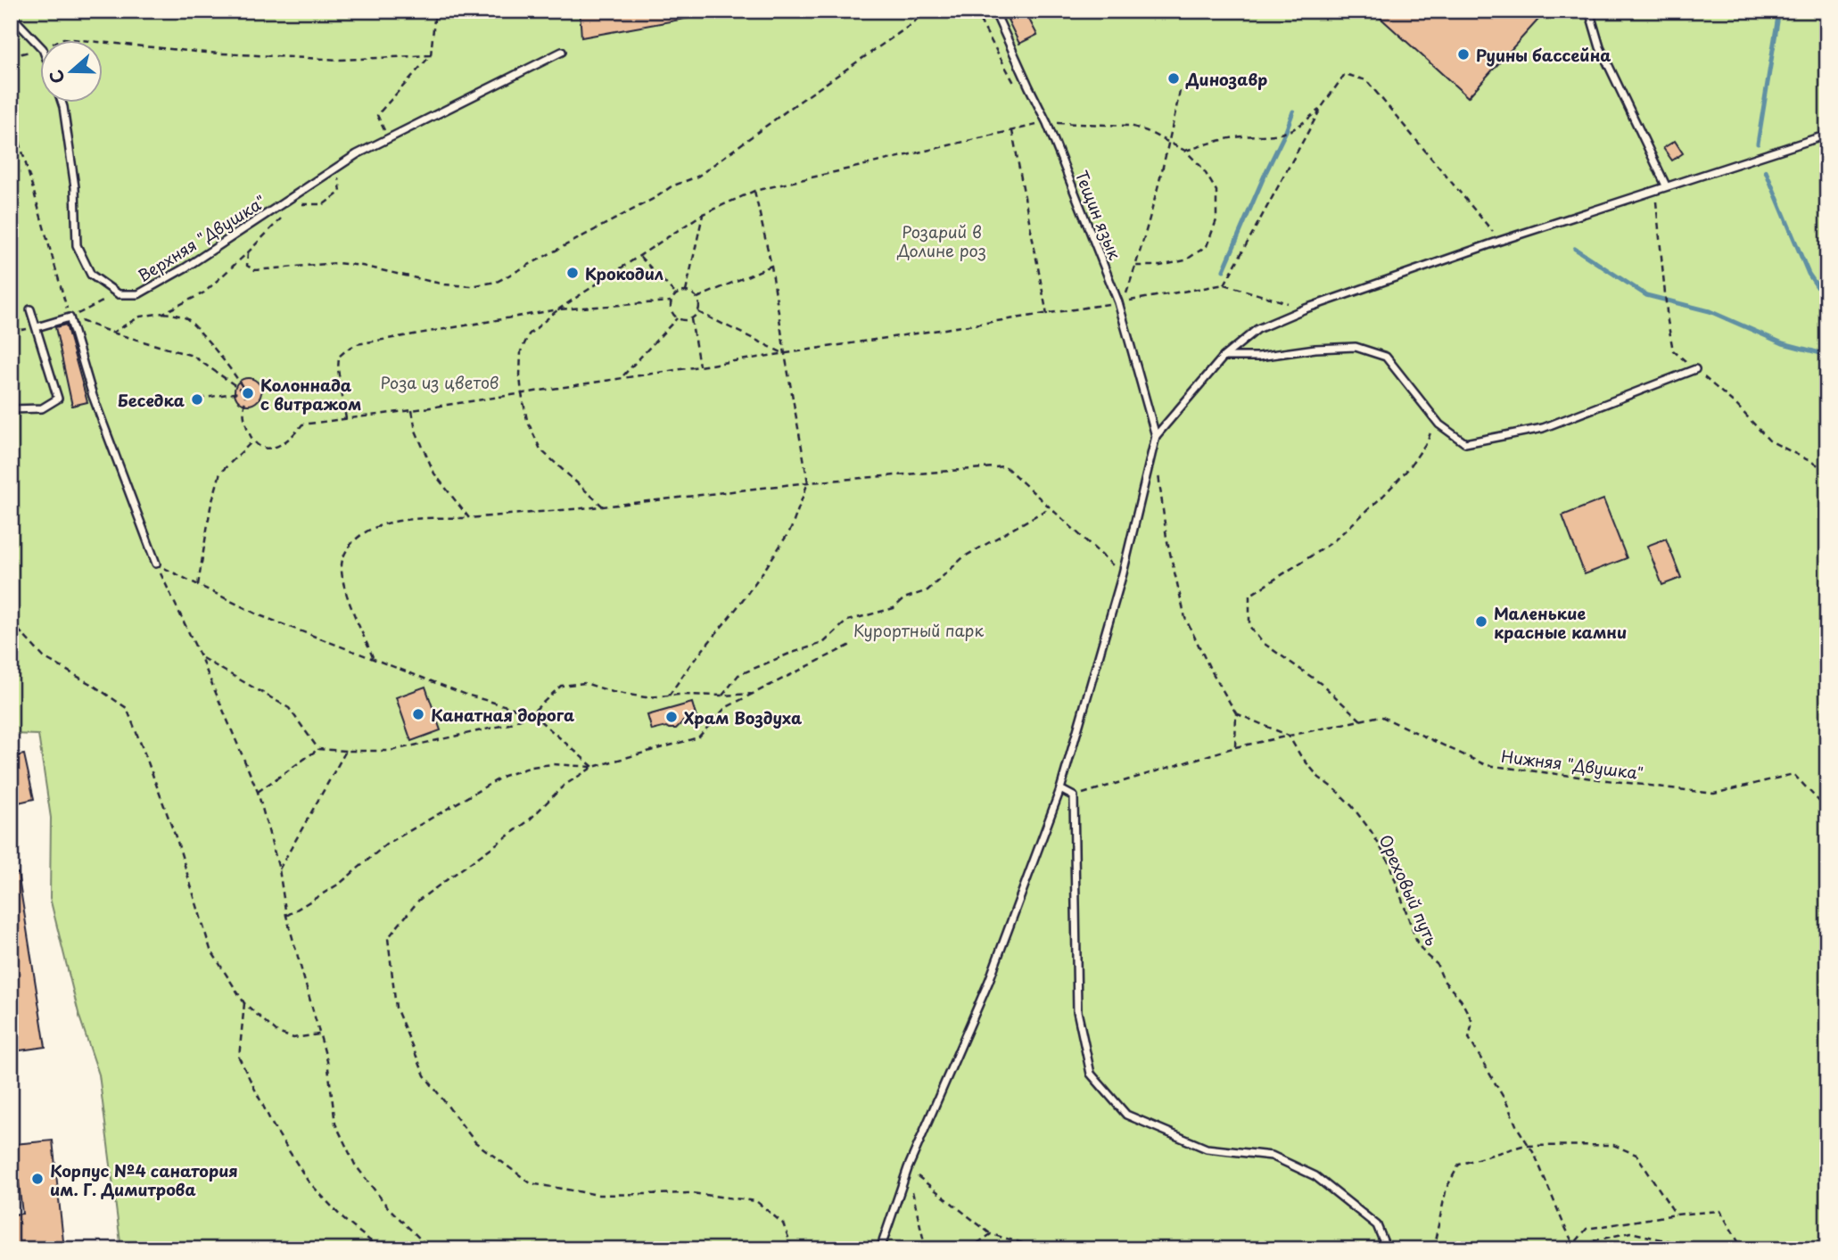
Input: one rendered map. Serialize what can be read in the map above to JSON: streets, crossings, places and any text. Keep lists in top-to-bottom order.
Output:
{
  "streets": {
    "lane": ["Тещин язык", "Верхняя \"Двушка\""],
    "path": ["Нижняя \"Двушка\"", "Ореховый путь"]
  },
  "crossings": [
    ["Нижняя \"Двушка\"", "Ореховый путь"]
  ],
  "parks": ["Розарий в Долине роз", "Роза из цветов", "Курортный парк"],
  "places": [
    "Руины бассейна",
    "Динозавр",
    "Крокодил",
    "Колоннада с витражом",
    "Беседка",
    "Маленькие красные камни",
    "Канатная дорога",
    "Храм Воздуха",
    "Корпус №4 санатория им. Г. Димитрова"
  ],
  "north": "left"
}
